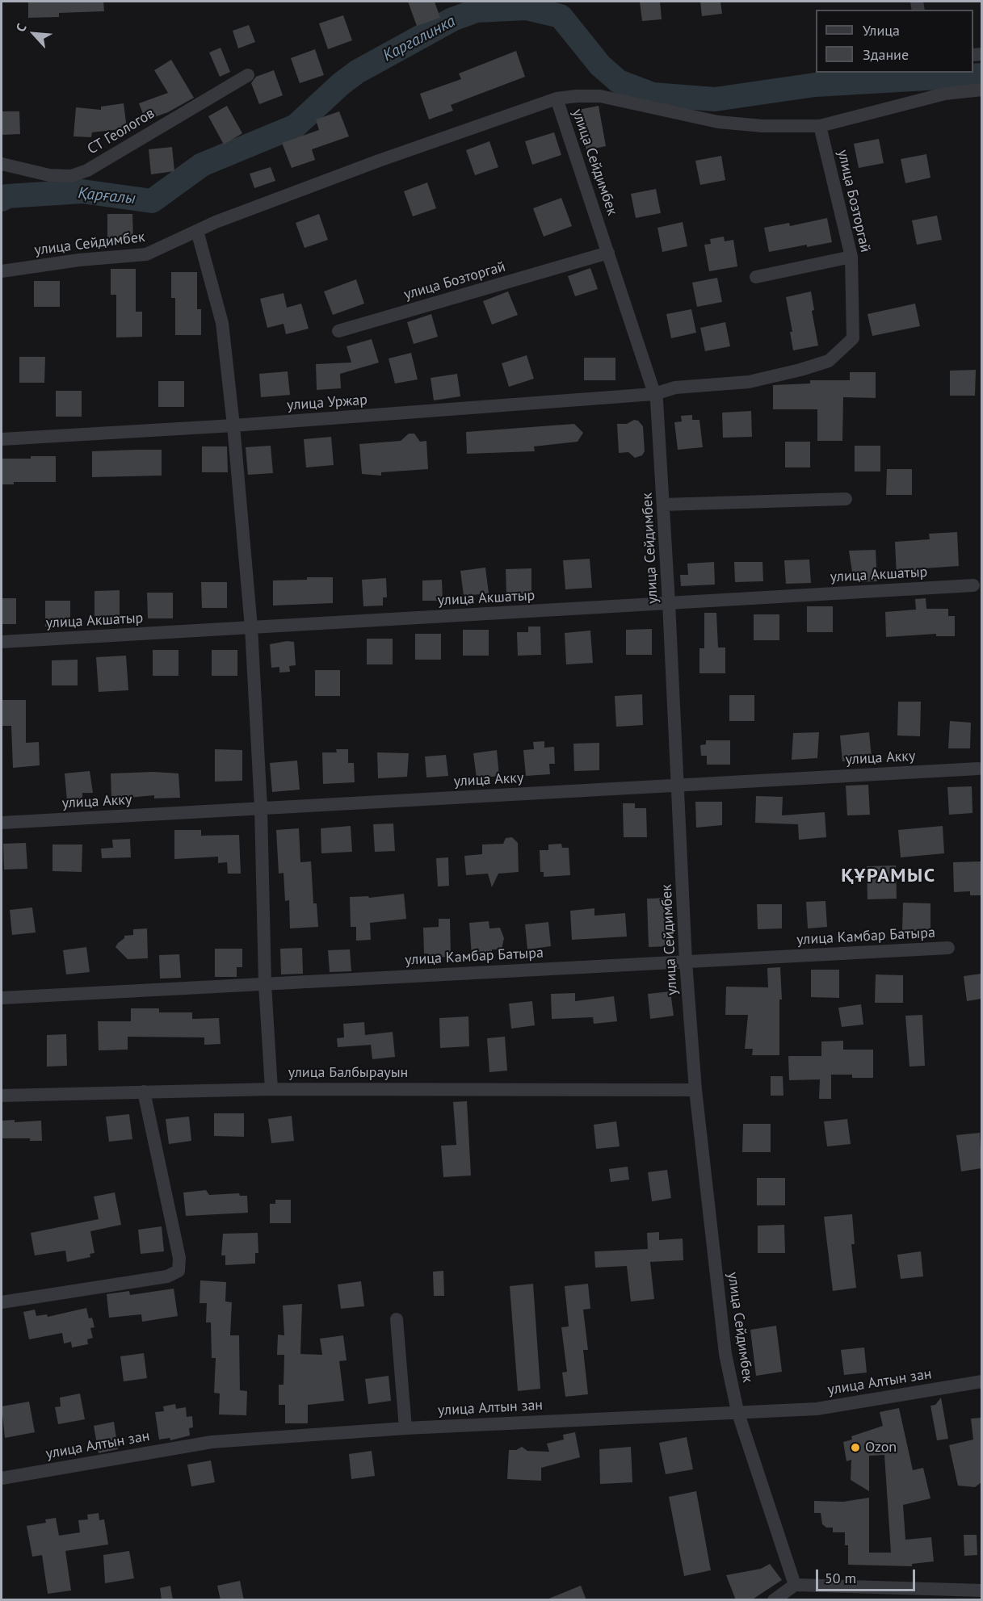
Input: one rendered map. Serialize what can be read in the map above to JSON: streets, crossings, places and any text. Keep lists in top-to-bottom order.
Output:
{
  "streets": {
    "street": [
      "СТ Геологов",
      "улица Сейдимбек",
      "улица Бозторгай",
      "улица Уржар",
      "улица Акшатыр",
      "улица Акку",
      "улица Камбар Батыра",
      "улица Балбырауын",
      "улица Алтын зан"
    ]
  },
  "crossings": [
    ["улица Сейдимбек", "улица Бозторгай"],
    ["улица Сейдимбек", "улица Уржар"],
    ["улица Сейдимбек", "улица Акшатыр"],
    ["улица Сейдимбек", "улица Акку"],
    ["улица Сейдимбек", "улица Камбар Батыра"],
    ["улица Сейдимбек", "улица Балбырауын"],
    ["улица Сейдимбек", "улица Алтын зан"],
    ["улица Бозторгай", "улица Уржар"]
  ],
  "districts": ["ҚҰРАМЫС"],
  "water": ["Каргалинка", "Қарғалы"],
  "places": ["Ozon"],
  "legend": ["Улица", "Здание"],
  "scale_bar": "50 m",
  "north": "top left"
}
